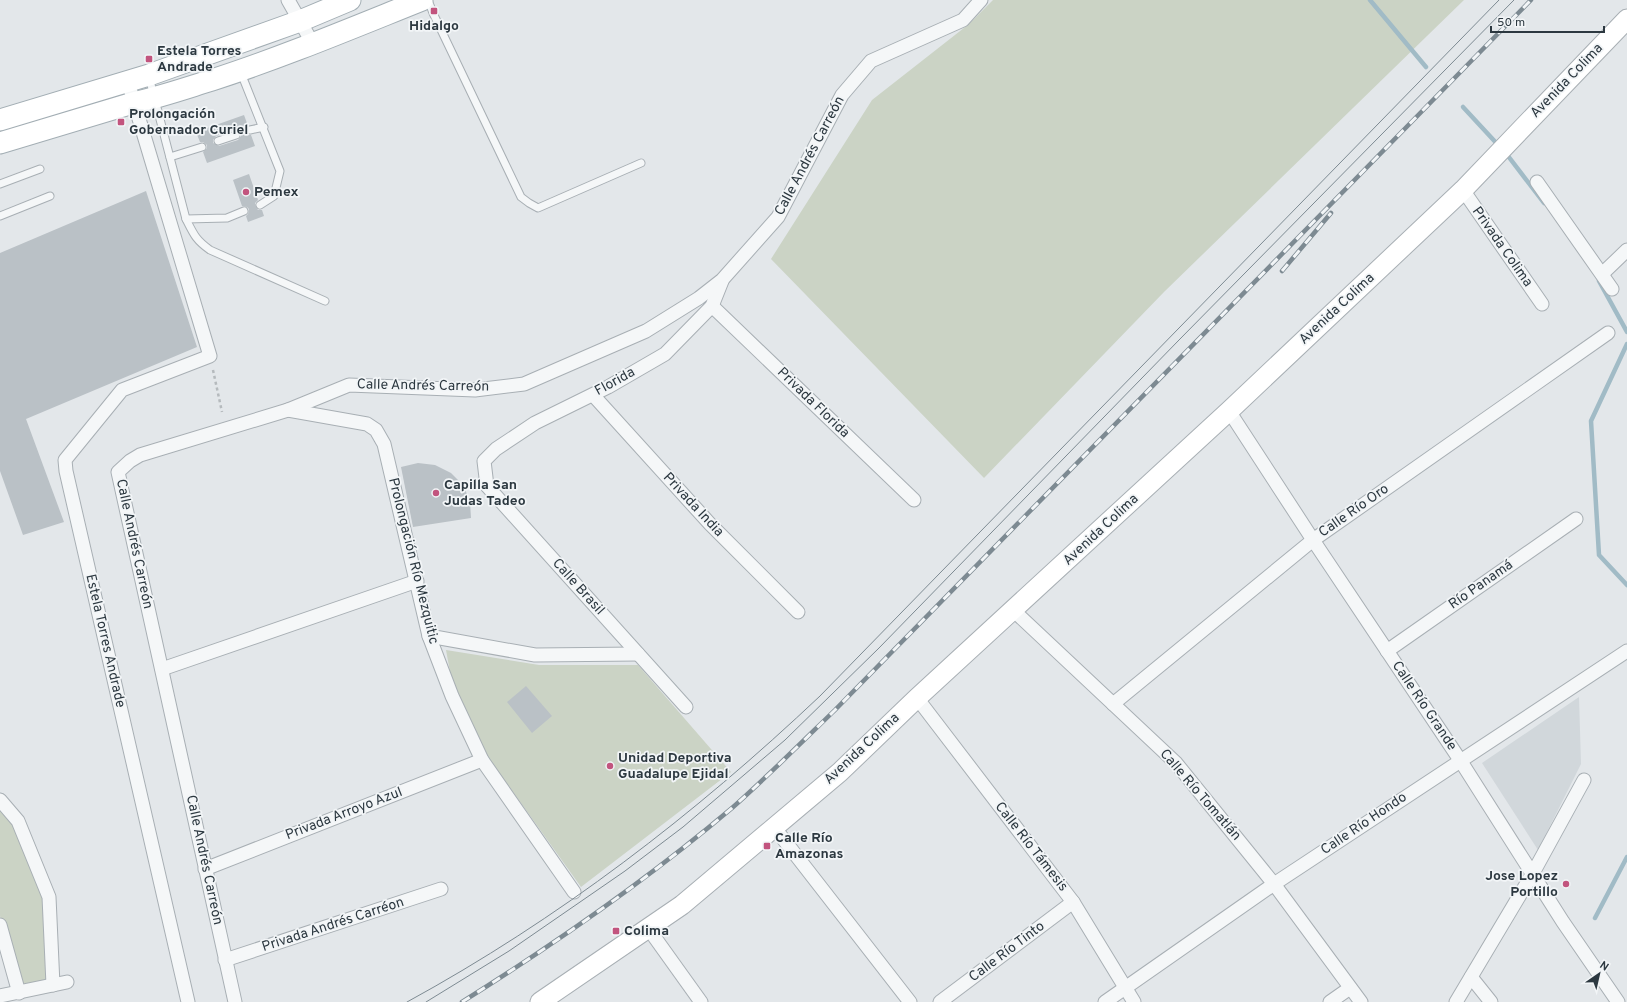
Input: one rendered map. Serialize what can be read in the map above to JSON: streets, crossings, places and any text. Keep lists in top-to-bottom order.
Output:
{
  "streets": {
    "street": [
      "Avenida Colima",
      "Calle Andrés Carreón",
      "Privada Colima",
      "Florida",
      "Privada Florida",
      "Privada India",
      "Calle Río Oro",
      "Prolongación Río Mezquitic",
      "Río Panamá",
      "Calle Brasil",
      "Estela Torres Andrade",
      "Calle Río Grande",
      "Calle Río Tomatlán",
      "Privada Arroyo Azul",
      "Calle Río Hondo",
      "Calle Río Támesis",
      "Privada Andrés Carréon",
      "Calle Río Tinto"
    ]
  },
  "crossings": [
    ["Avenida Colima", "Privada Colima"],
    ["Avenida Colima", "Calle Río Grande"],
    ["Avenida Colima", "Calle Río Tomatlán"],
    ["Avenida Colima", "Calle Río Támesis"],
    ["Calle Andrés Carreón", "Florida"],
    ["Calle Andrés Carreón", "Prolongación Río Mezquitic"],
    ["Calle Andrés Carreón", "Privada Arroyo Azul"],
    ["Calle Andrés Carreón", "Privada Andrés Carréon"],
    ["Florida", "Privada Florida"],
    ["Florida", "Privada India"],
    ["Florida", "Calle Brasil"],
    ["Calle Río Oro", "Calle Río Grande"],
    ["Calle Río Oro", "Calle Río Tomatlán"],
    ["Prolongación Río Mezquitic", "Privada Arroyo Azul"],
    ["Río Panamá", "Calle Río Grande"],
    ["Calle Río Grande", "Calle Río Hondo"],
    ["Calle Río Tomatlán", "Calle Río Hondo"],
    ["Calle Río Hondo", "Calle Río Támesis"],
    ["Calle Río Támesis", "Calle Río Tinto"]
  ],
  "places": {
    "transit": [
      "Hidalgo",
      "Estela Torres Andrade",
      "Prolongación Gobernador Curiel",
      "Calle Río Amazonas",
      "Colima"
    ],
    "other": [
      "Pemex",
      "Capilla San Judas Tadeo",
      "Unidad Deportiva Guadalupe Ejidal",
      "Jose Lopez Portillo"
    ]
  },
  "scale_bar": "50 m",
  "north": "top right"
}
